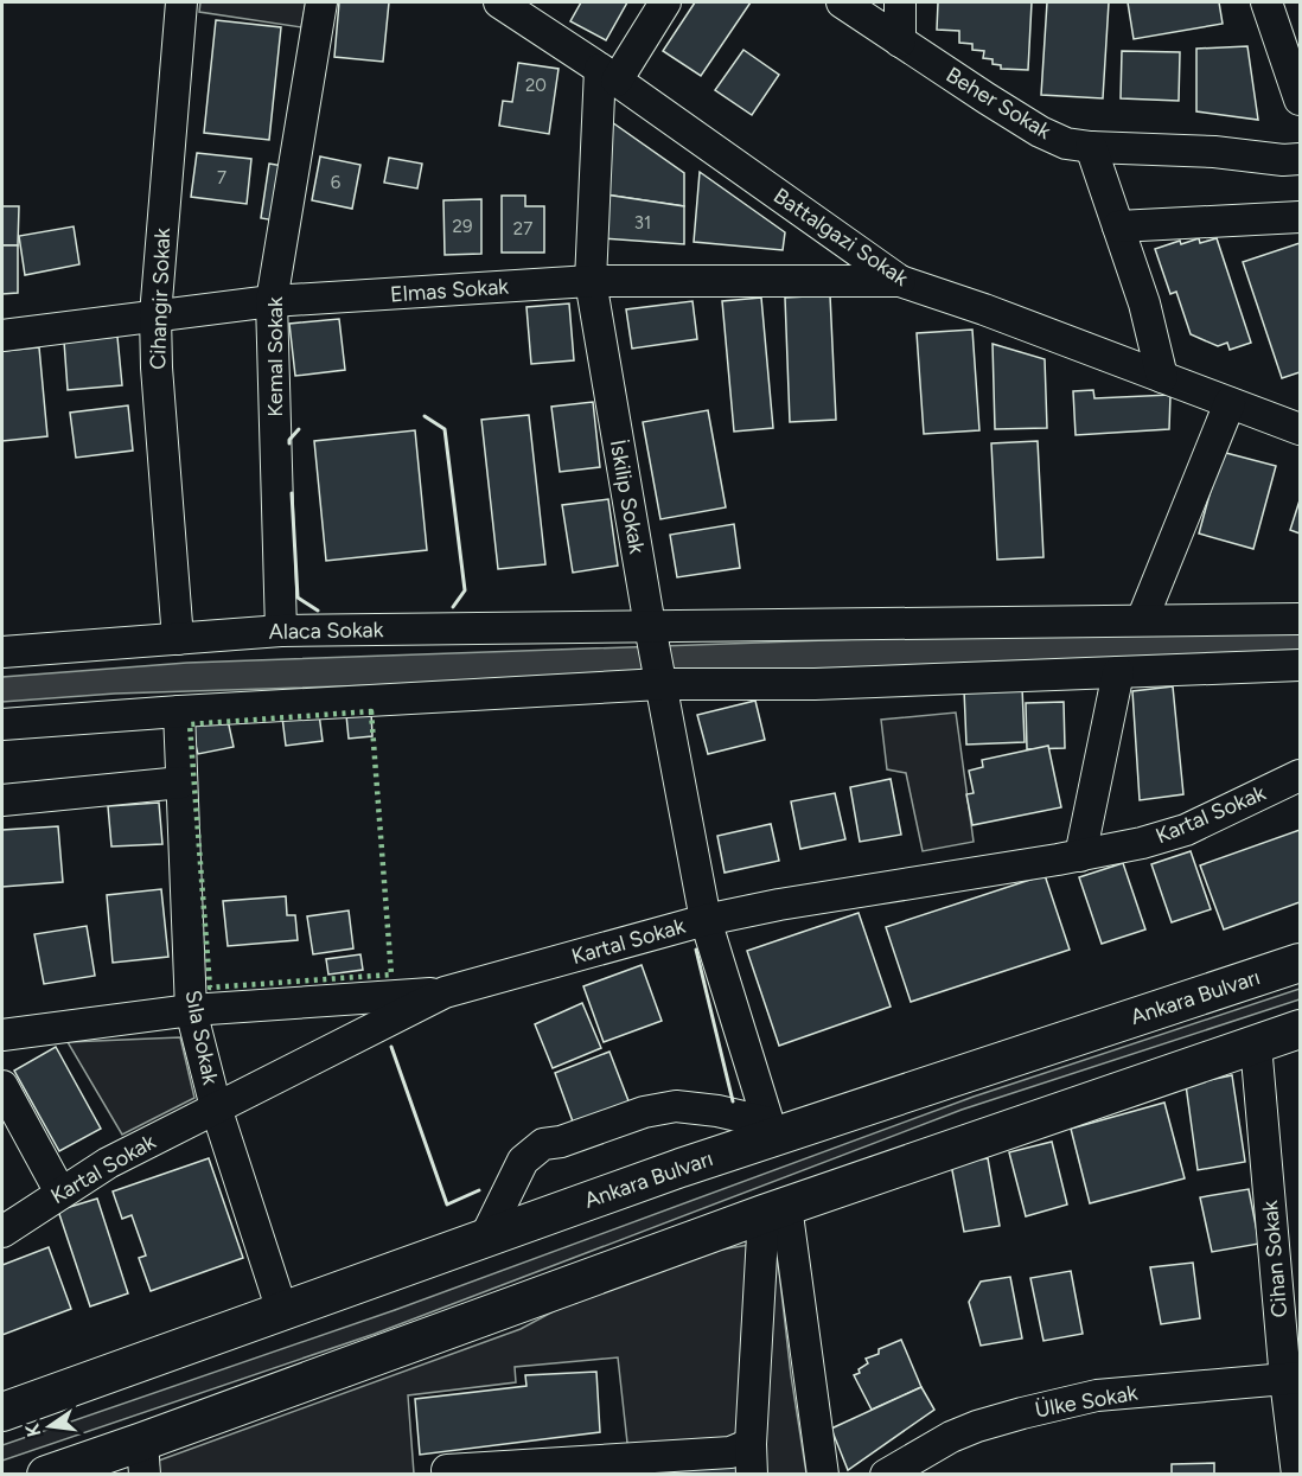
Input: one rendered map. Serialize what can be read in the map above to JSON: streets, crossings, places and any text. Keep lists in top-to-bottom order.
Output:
{
  "streets": {
    "main road": ["Ankara Bulvarı"],
    "street": [
      "Beher Sokak",
      "Battalgazi Sokak",
      "Elmas Sokak",
      "Cihangir Sokak",
      "Kemal Sokak",
      "İskilip Sokak",
      "Alaca Sokak",
      "Kartal Sokak",
      "Sıla Sokak",
      "Cihan Sokak",
      "Ülke Sokak"
    ]
  },
  "crossings": [
    ["Battalgazi Sokak", "Elmas Sokak"],
    ["Battalgazi Sokak", "İskilip Sokak"],
    ["Elmas Sokak", "Cihangir Sokak"],
    ["Elmas Sokak", "Kemal Sokak"],
    ["Elmas Sokak", "İskilip Sokak"],
    ["Cihangir Sokak", "Alaca Sokak"],
    ["Kemal Sokak", "Alaca Sokak"],
    ["İskilip Sokak", "Alaca Sokak"],
    ["İskilip Sokak", "Kartal Sokak"],
    ["İskilip Sokak", "Ankara Bulvarı"],
    ["Kartal Sokak", "Sıla Sokak"],
    ["Ankara Bulvarı", "Sıla Sokak"],
    ["Cihan Sokak", "Ülke Sokak"]
  ],
  "house_numbers": [
    "20",
    "7",
    "6",
    "31",
    "29",
    "27"
  ],
  "north": "left"
}
